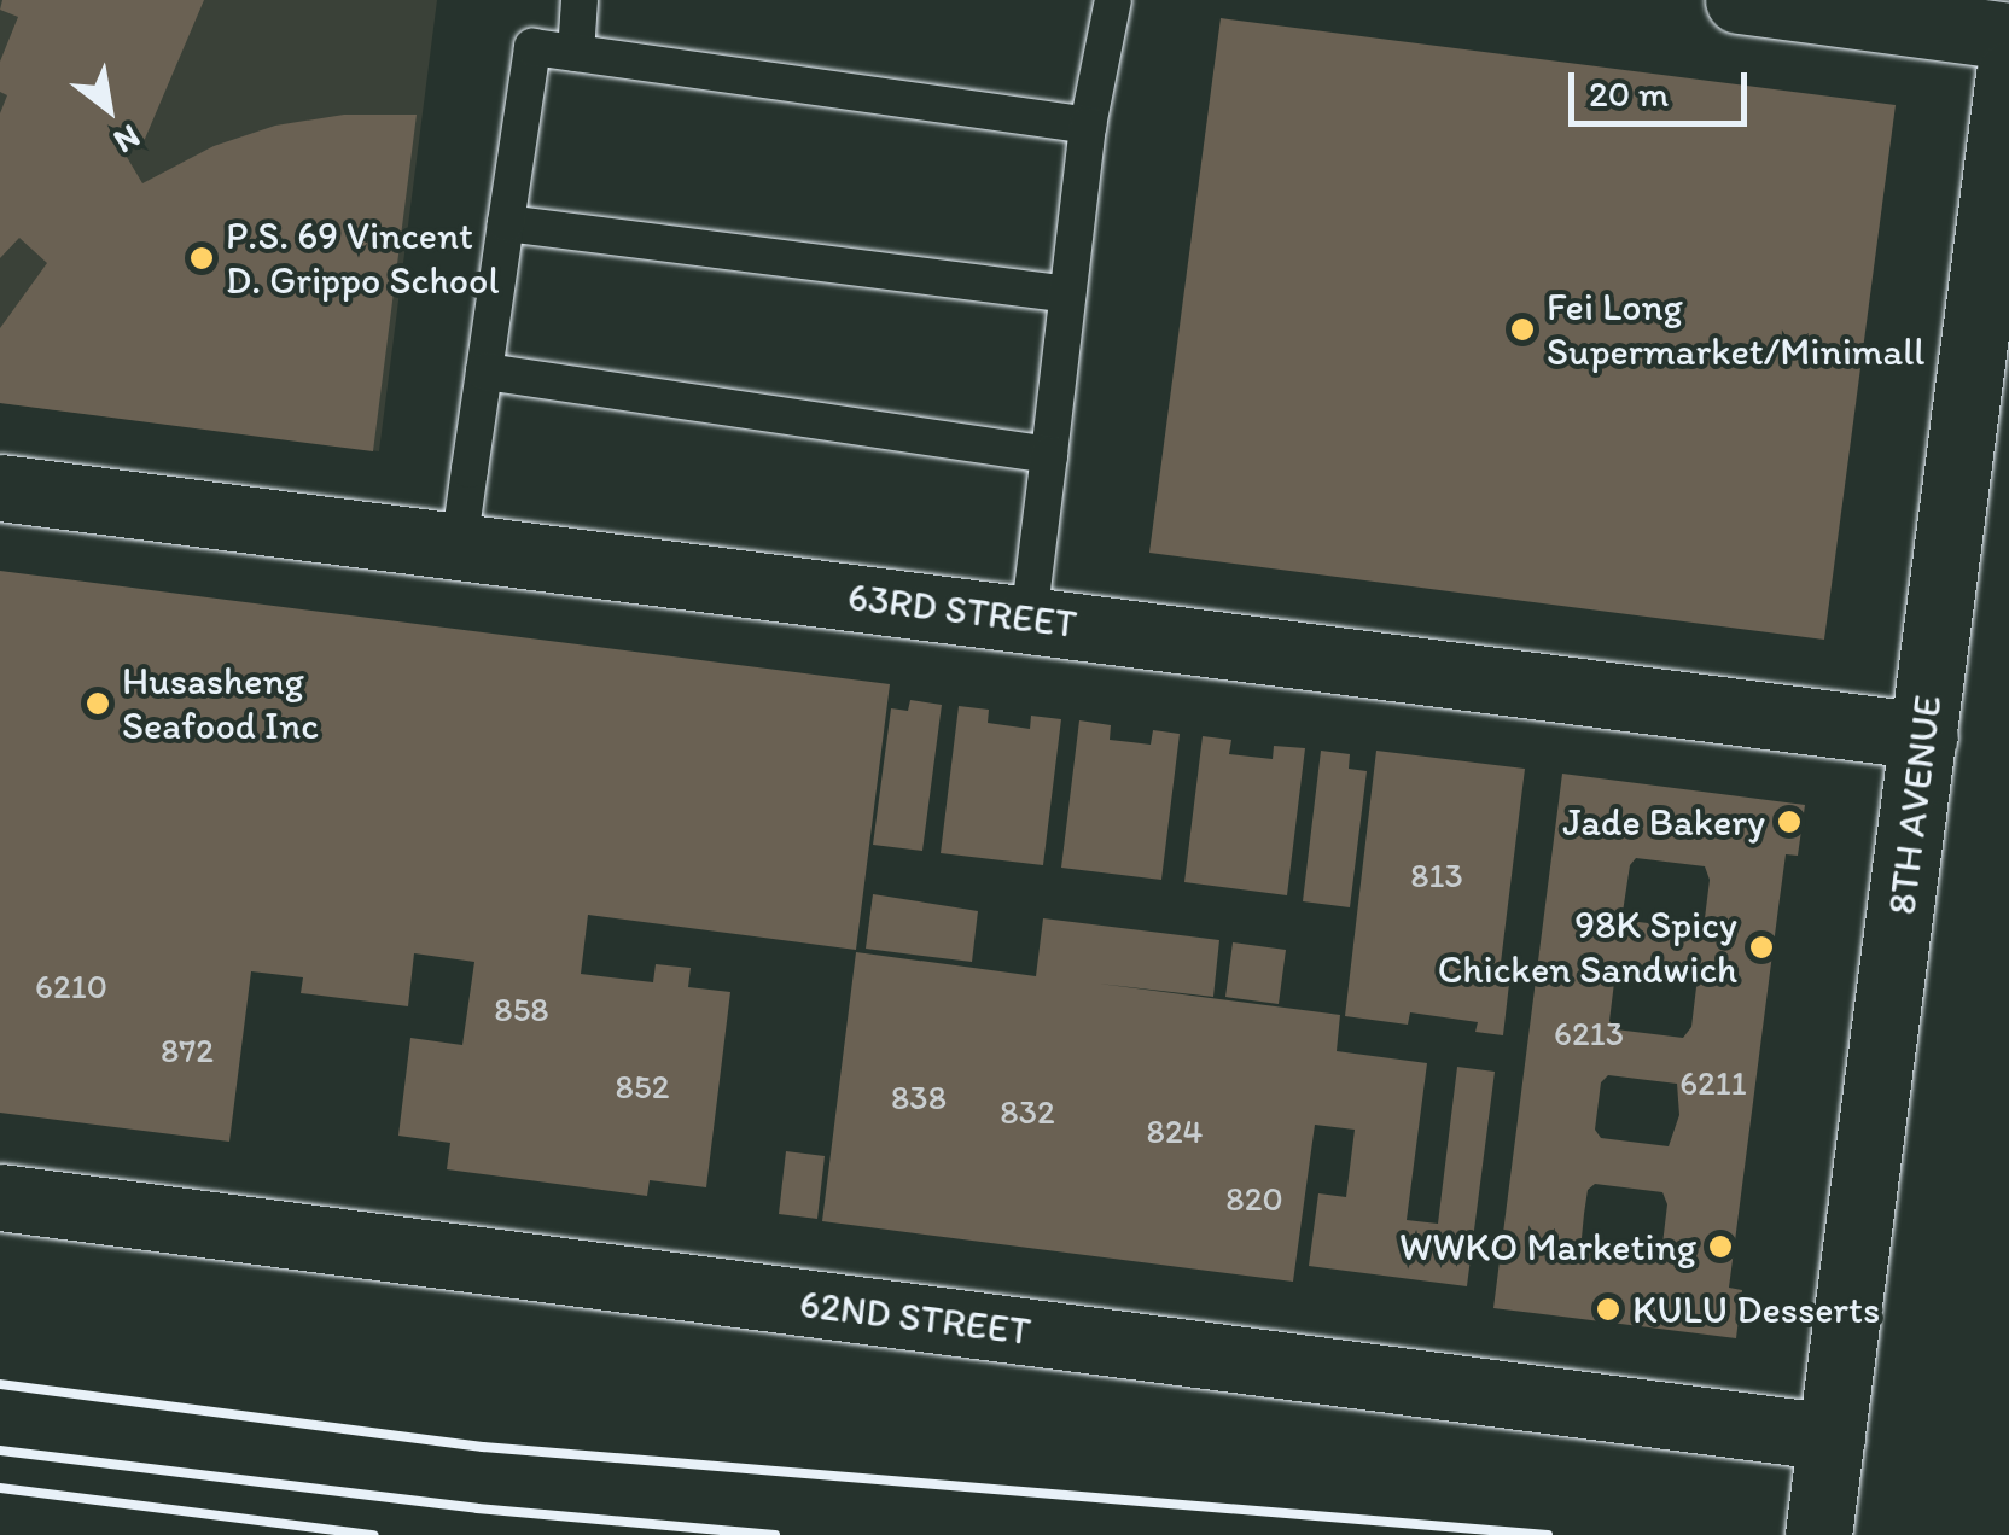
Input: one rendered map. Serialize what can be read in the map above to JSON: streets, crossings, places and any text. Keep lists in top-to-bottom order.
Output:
{
  "streets": {
    "street": ["63RD STREET", "8TH AVENUE", "62ND STREET"]
  },
  "crossings": [
    ["63RD STREET", "8TH AVENUE"],
    ["8TH AVENUE", "62ND STREET"]
  ],
  "places": [
    "P.S. 69 Vincent D. Grippo School",
    "Fei Long Supermarket/Minimall",
    "Husasheng Seafood Inc",
    "Jade Bakery",
    "98K Spicy Chicken Sandwich",
    "WWKO Marketing",
    "KULU Desserts"
  ],
  "house_numbers": [
    "813",
    "6210",
    "858",
    "6213",
    "872",
    "6211",
    "852",
    "838",
    "832",
    "824",
    "820"
  ],
  "scale_bar": "20 m",
  "north": "bottom right"
}
